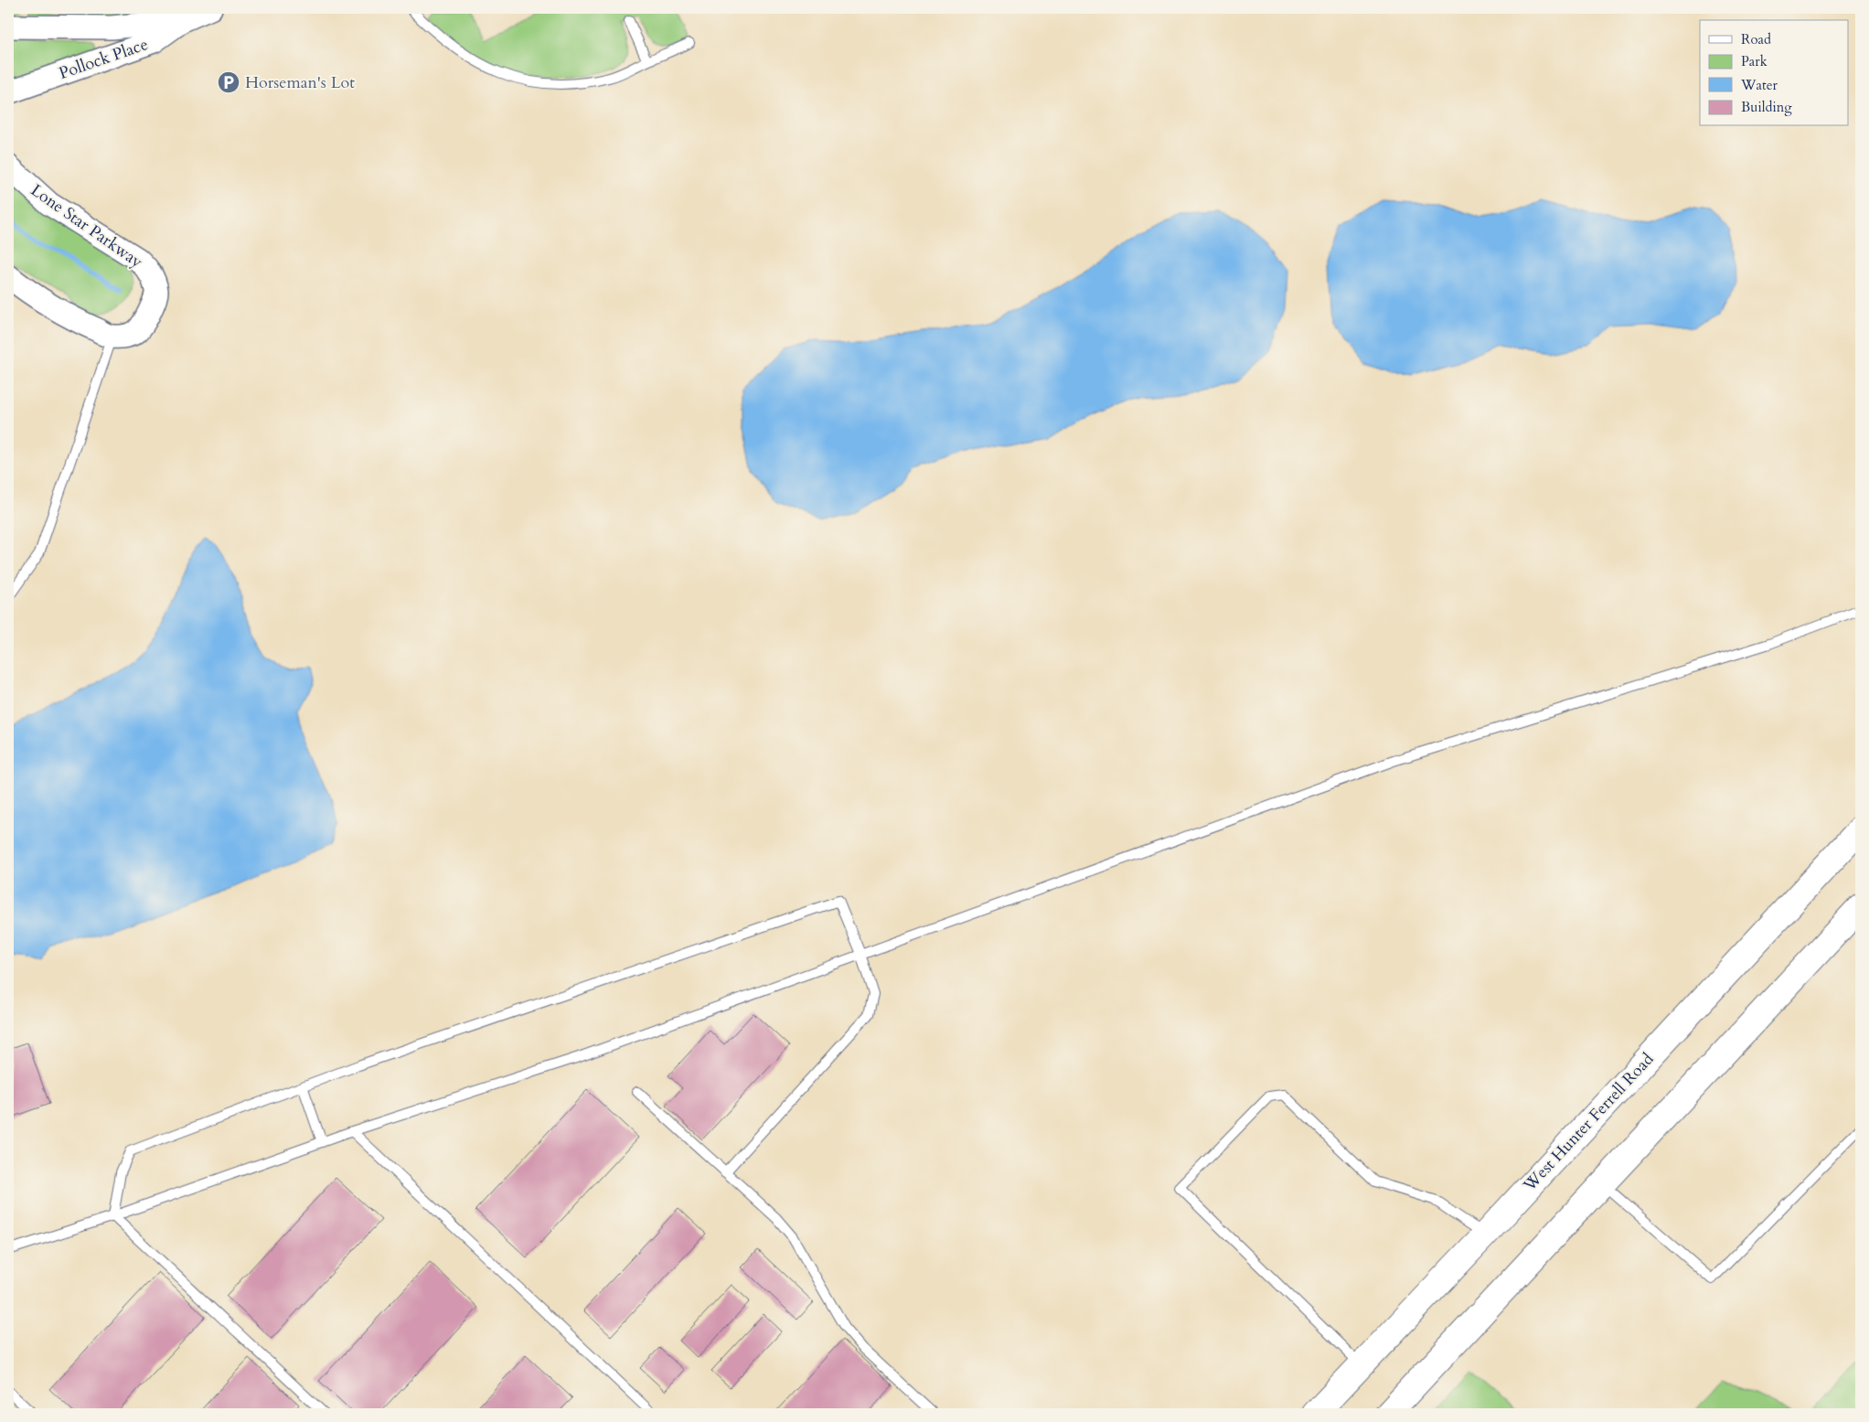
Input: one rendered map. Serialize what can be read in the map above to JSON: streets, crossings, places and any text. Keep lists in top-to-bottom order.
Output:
{
  "streets": {
    "main road": ["West Hunter Ferrell Road"],
    "street": ["Pollock Place", "Lone Star Parkway"]
  },
  "places": {
    "parking": ["Horseman's Lot"]
  },
  "legend": [
    "Road",
    "Park",
    "Water",
    "Building"
  ]
}
